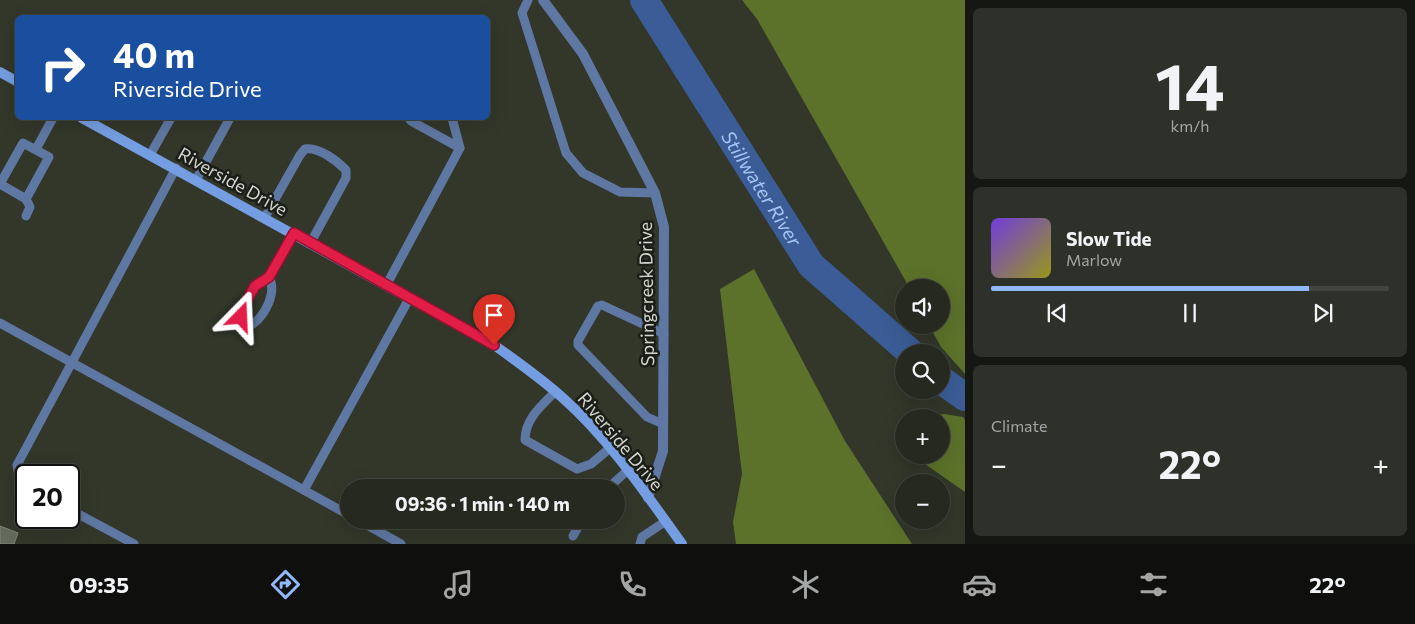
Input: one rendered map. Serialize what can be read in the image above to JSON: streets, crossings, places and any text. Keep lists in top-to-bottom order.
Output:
{
  "streets": {
    "main road": ["Riverside Drive"],
    "street": ["Springcreek Drive"]
  },
  "crossings": [
    ["Riverside Drive", "Springcreek Drive"]
  ],
  "water": ["Stillwater River"],
  "page": {
    "tile": [
      ["14", "km/h"],
      "Climate"
    ],
    "turn": ["40 m", "Riverside Drive"],
    "song": ["Slow Tide", "Marlow"],
    "map_buttons": ["+", "−"],
    "heat": ["−", "22°", "+"],
    "limit": "20",
    "trip": "09:36 · 1 min · 140 m",
    "tabs": ["09:35", "22°"]
  }
}
